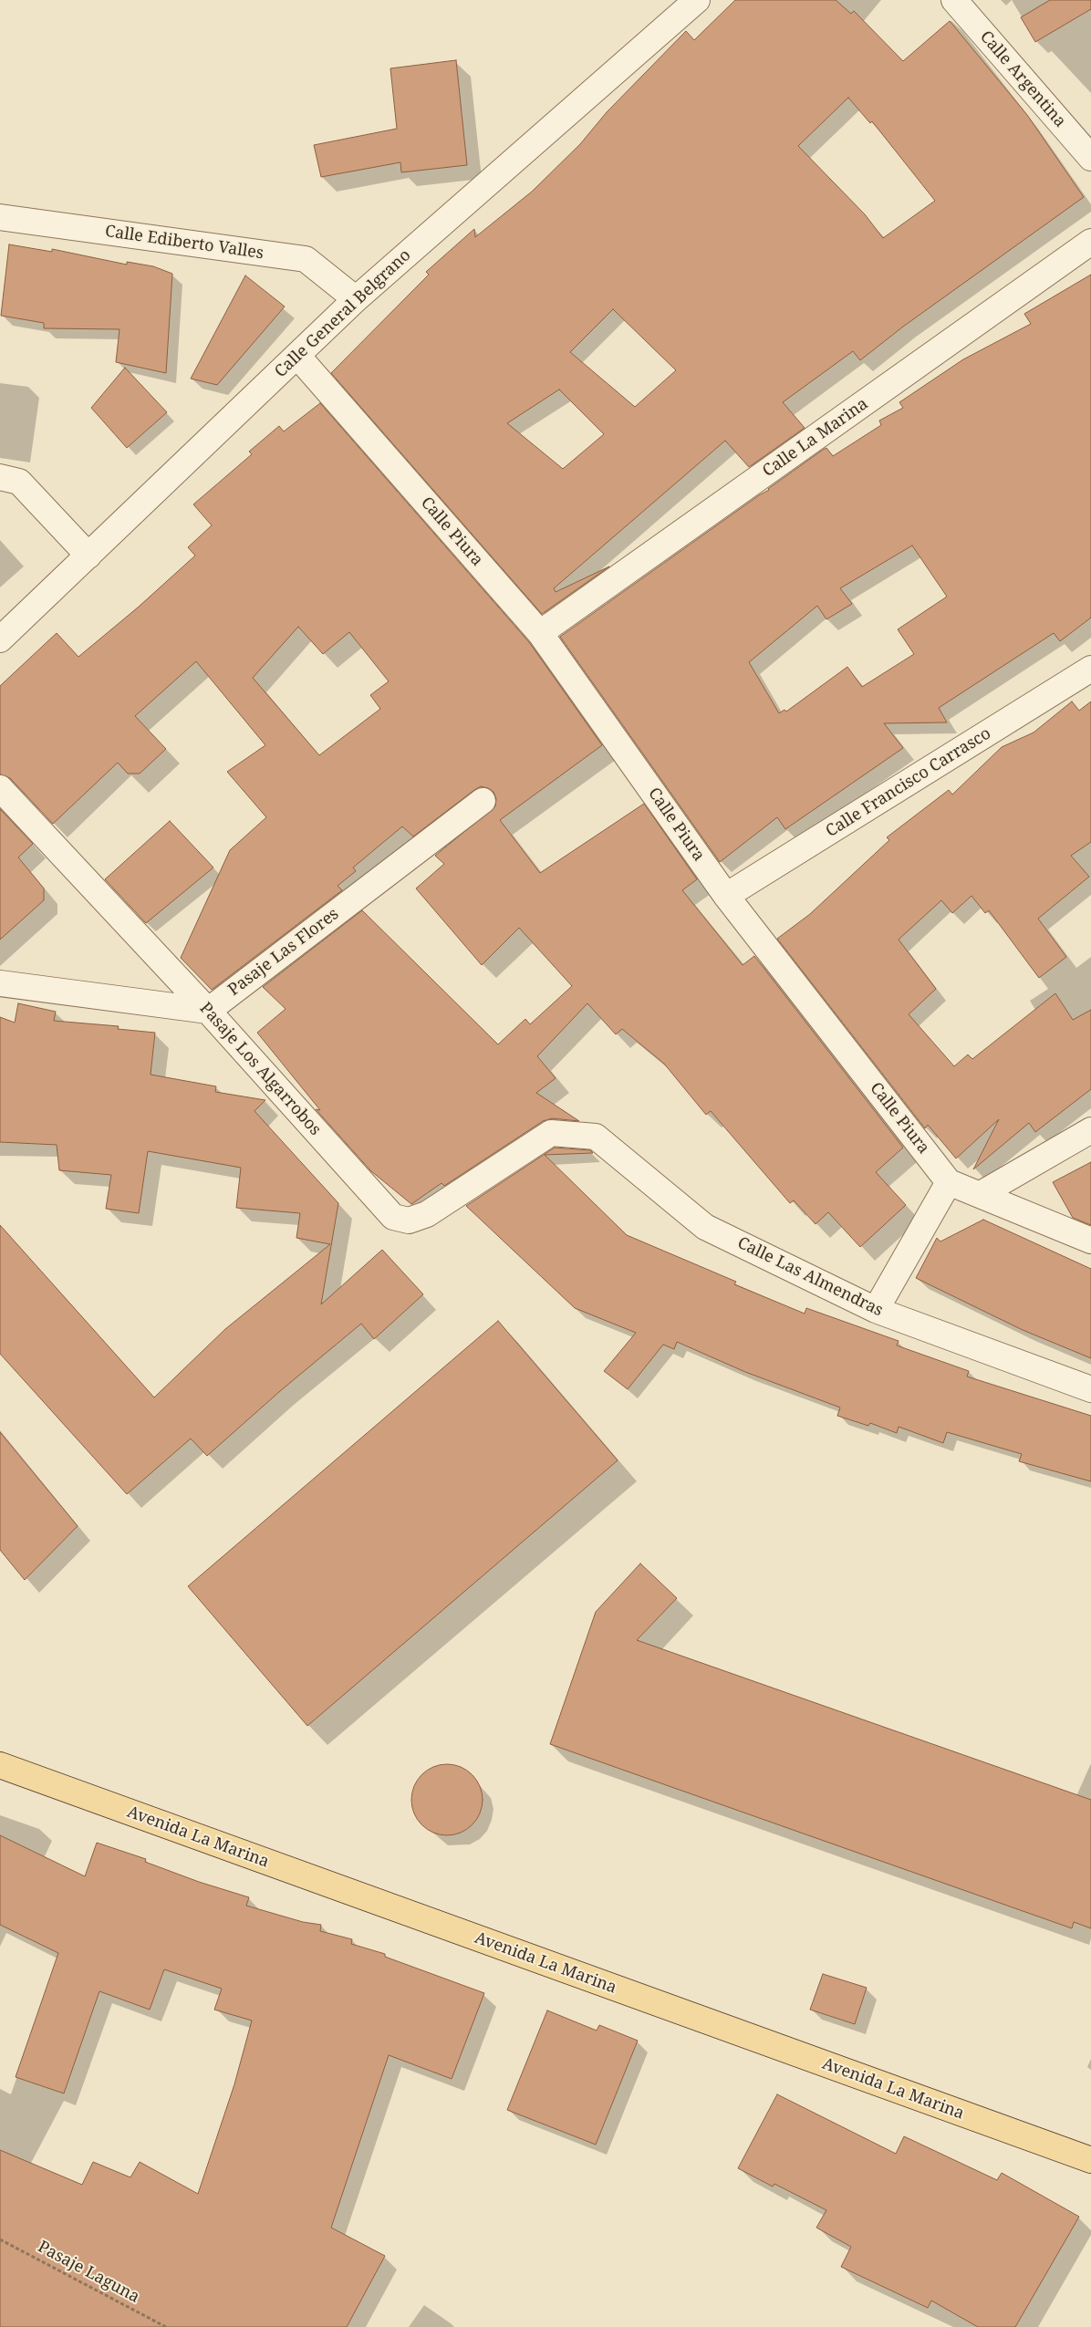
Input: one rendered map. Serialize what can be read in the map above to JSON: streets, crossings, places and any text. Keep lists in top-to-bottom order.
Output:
{
  "streets": {
    "main road": ["Avenida La Marina"],
    "street": [
      "Calle Argentina",
      "Calle Ediberto Valles",
      "Calle General Belgrano",
      "Calle La Marina",
      "Calle Piura",
      "Calle Francisco Carrasco",
      "Pasaje Las Flores",
      "Pasaje Los Algarrobos",
      "Calle Las Almendras"
    ],
    "path": ["Pasaje Laguna"]
  },
  "crossings": [
    ["Calle Ediberto Valles", "Calle General Belgrano"],
    ["Calle General Belgrano", "Calle Piura"],
    ["Calle La Marina", "Calle Piura"],
    ["Calle Piura", "Calle Francisco Carrasco"],
    ["Pasaje Las Flores", "Pasaje Los Algarrobos"],
    ["Pasaje Los Algarrobos", "Calle Las Almendras"]
  ]
}
